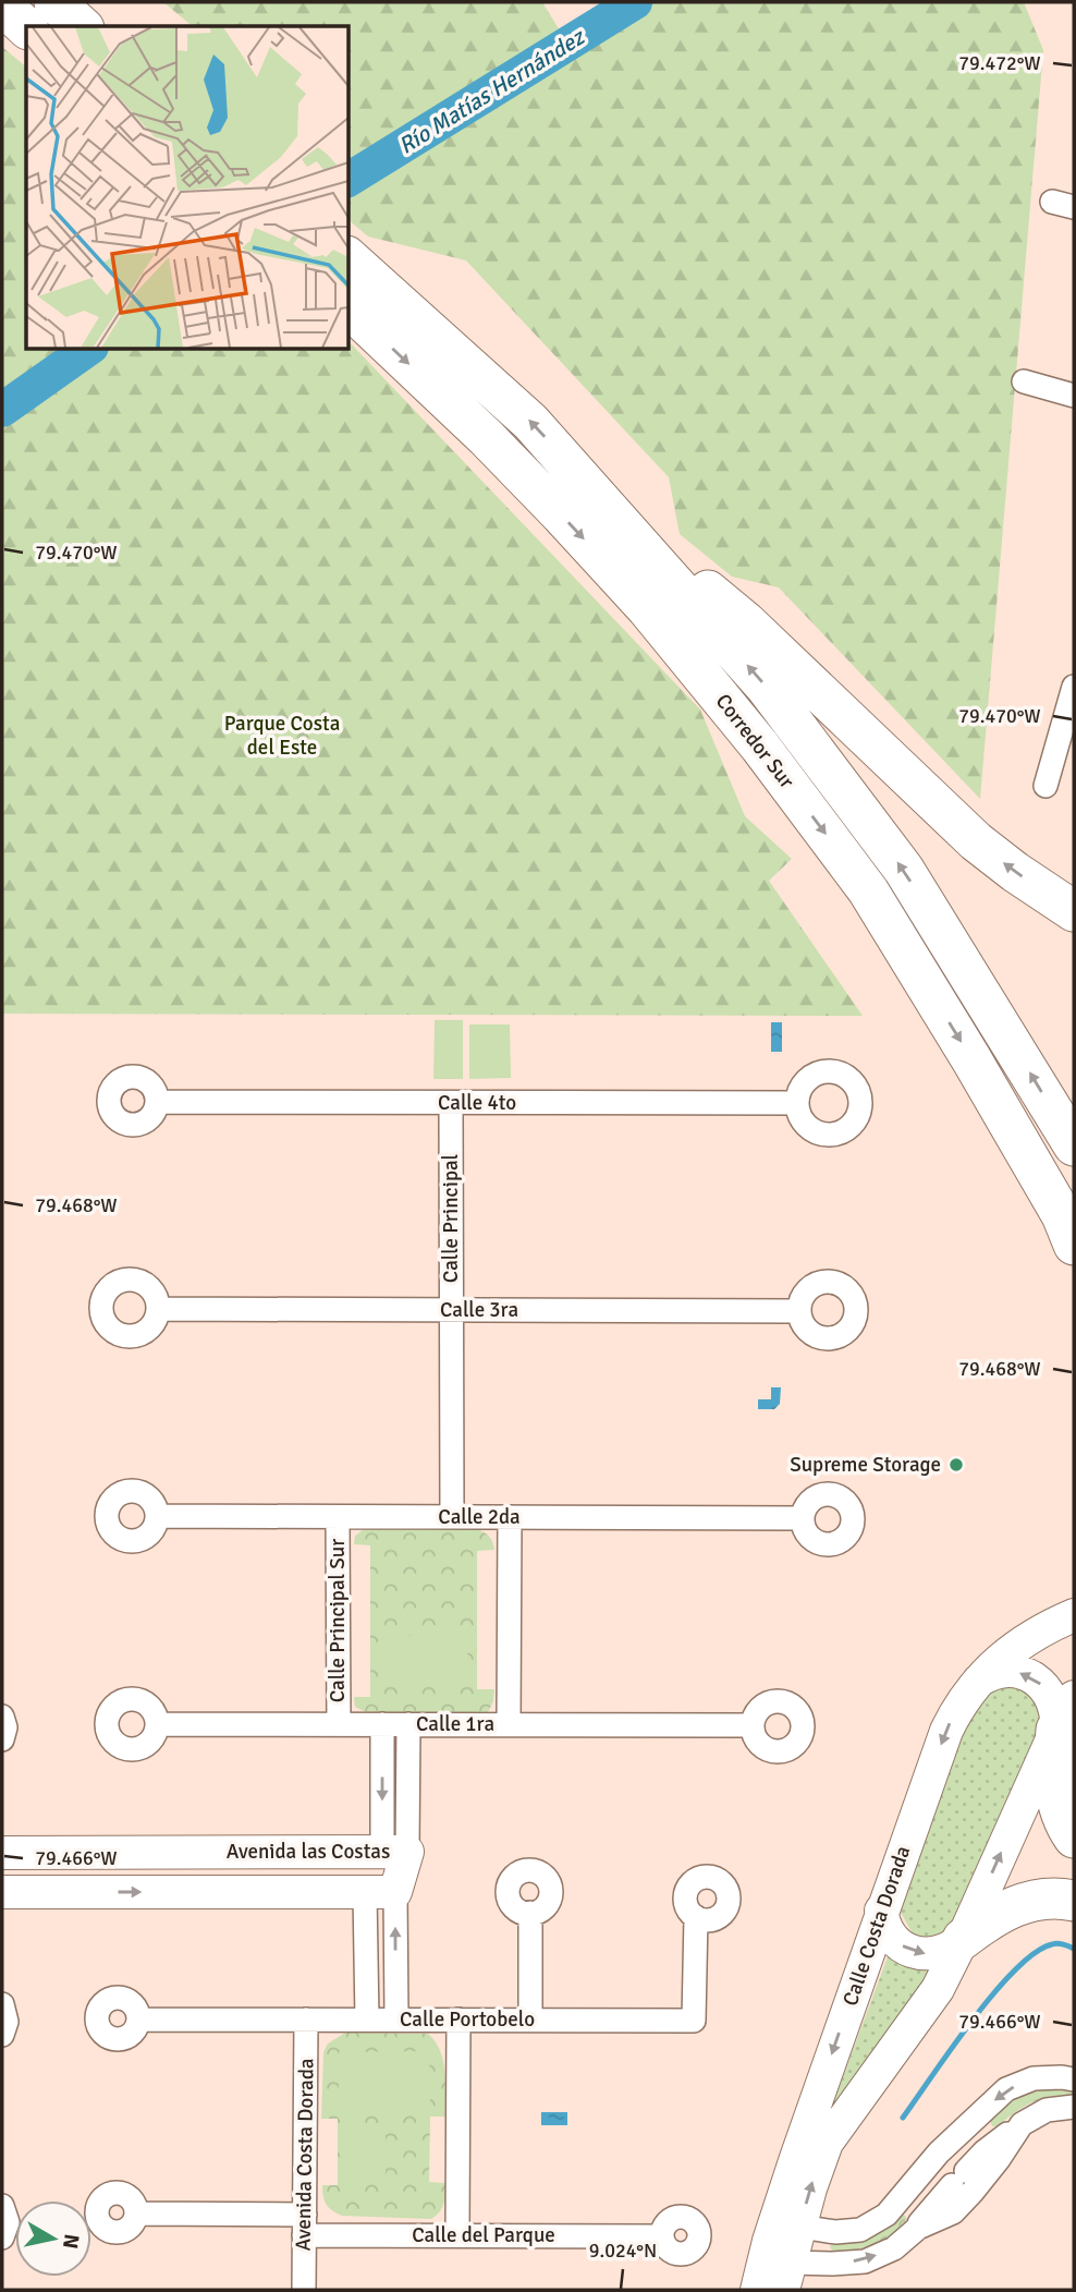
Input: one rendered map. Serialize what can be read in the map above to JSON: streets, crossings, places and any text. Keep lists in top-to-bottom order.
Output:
{
  "streets": {
    "highway": ["Corredor Sur"],
    "main road": ["Avenida las Costas", "Calle Costa Dorada"],
    "street": [
      "Calle 4to",
      "Calle Principal",
      "Calle 3ra",
      "Calle 2da",
      "Calle Principal Sur",
      "Calle 1ra",
      "Calle Portobelo",
      "Avenida Costa Dorada",
      "Calle del Parque"
    ]
  },
  "crossings": [
    ["Calle 4to", "Calle Principal"],
    ["Calle Principal", "Calle 3ra"],
    ["Calle Principal", "Calle 2da"],
    ["Calle 2da", "Calle Principal Sur"],
    ["Calle Principal Sur", "Calle 1ra"],
    ["Calle Portobelo", "Avenida Costa Dorada"],
    ["Avenida Costa Dorada", "Calle del Parque"]
  ],
  "water": ["Río Matías Hernández"],
  "parks": ["Parque Costa del Este"],
  "places": ["Supreme Storage"],
  "north": "right",
  "coordinates": [
    "79.472°W",
    "79.470°W",
    "79.468°W",
    "79.466°W",
    "9.024°N"
  ]
}
